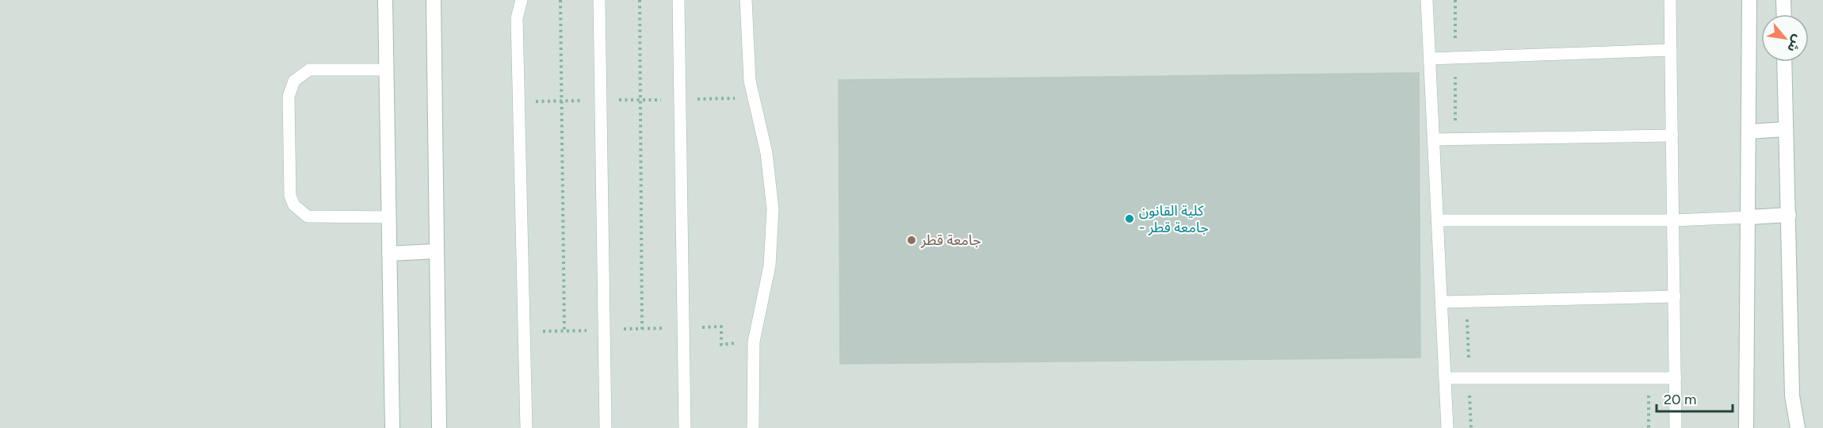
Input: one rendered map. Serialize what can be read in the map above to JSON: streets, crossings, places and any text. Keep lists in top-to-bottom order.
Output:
{
  "places": ["كلية القانون - جامعة قطر", "جامعة قطر"],
  "scale_bar": "20 m",
  "north": "bottom right"
}
